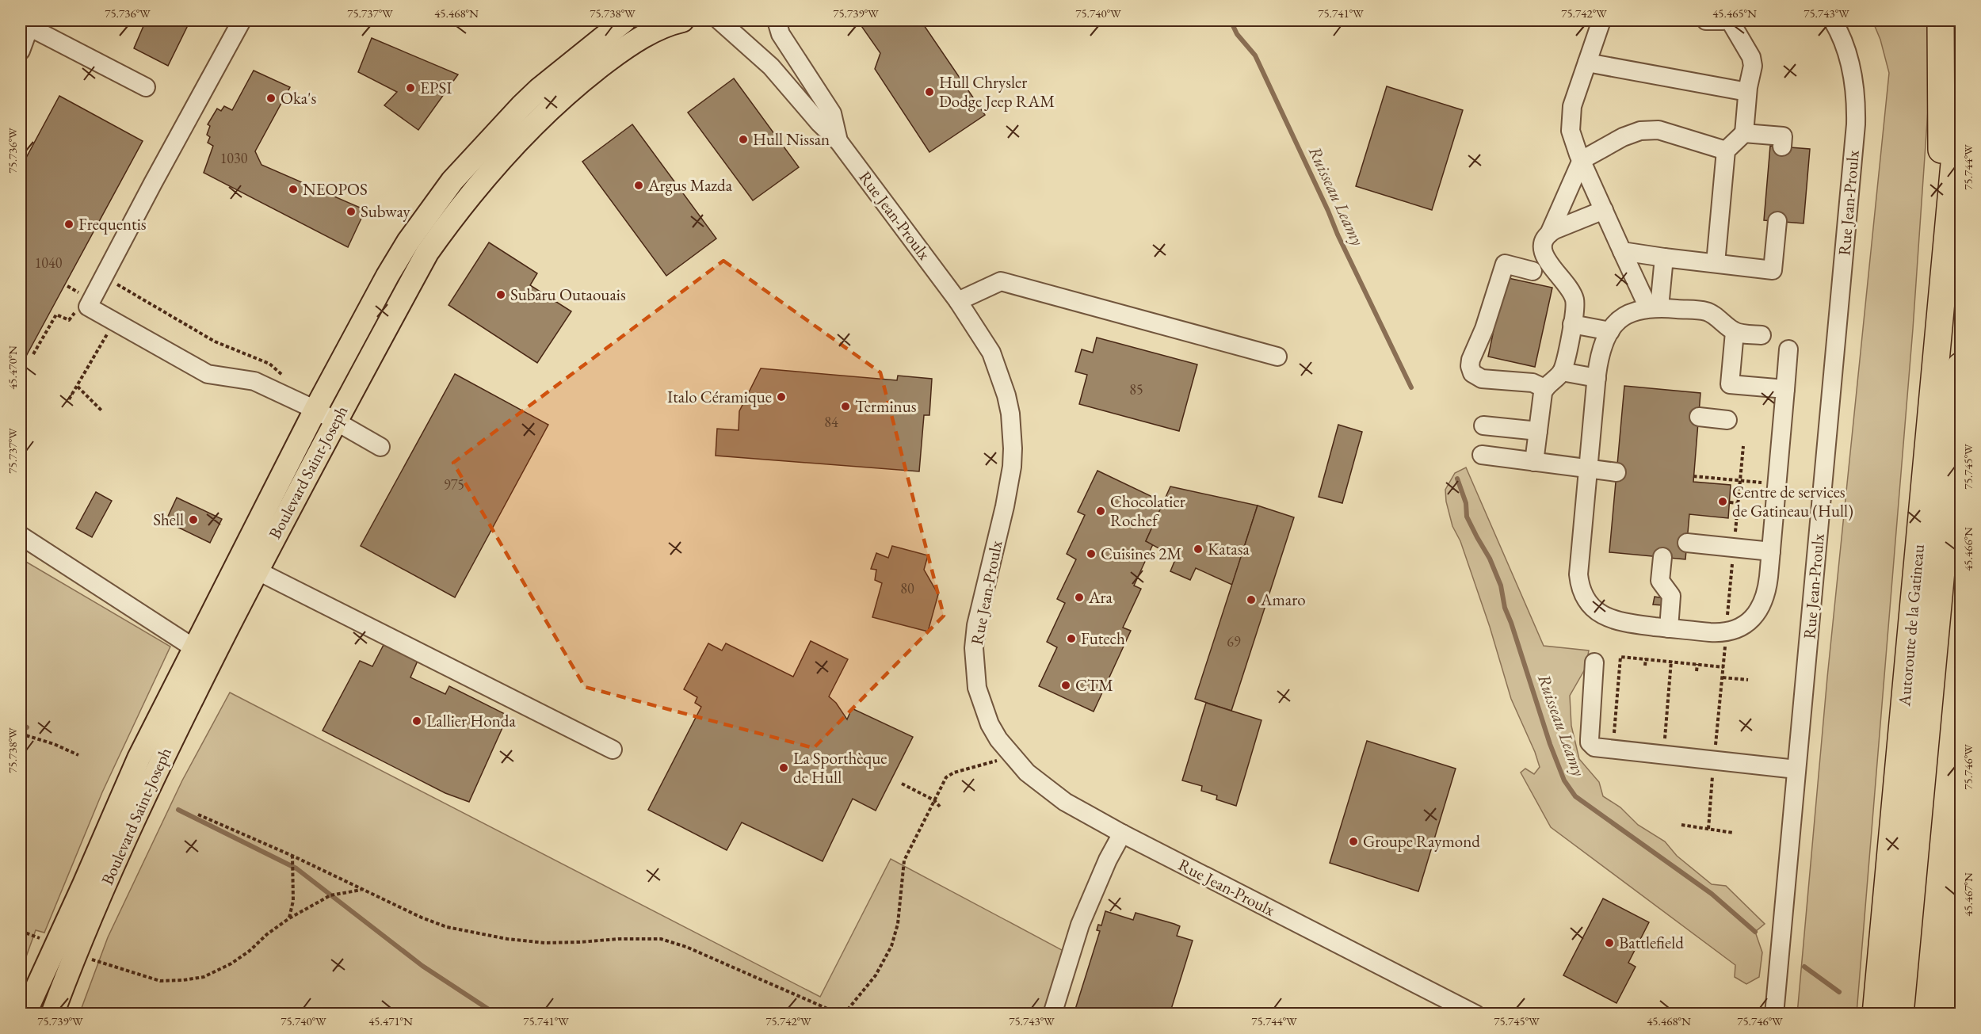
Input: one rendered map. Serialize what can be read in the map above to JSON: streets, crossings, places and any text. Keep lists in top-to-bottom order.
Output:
{
  "streets": {
    "highway": ["Autoroute de la Gatineau"],
    "main road": ["Boulevard Saint-Joseph"],
    "street": ["Rue Jean-Proulx"]
  },
  "water": ["Ruisseau Leamy"],
  "places": [
    "EPSI",
    "Hull Chrysler Dodge Jeep RAM",
    "Oka's",
    "Hull Nissan",
    "Argus Mazda",
    "NEOPOS",
    "Subway",
    "Frequentis",
    "Subaru Outaouais",
    "Italo Céramique",
    "Terminus",
    "Centre de services de Gatineau (Hull)",
    "Chocolatier Rochef",
    "Shell",
    "Katasa",
    "Cuisines 2M",
    "Ara",
    "Amaro",
    "Futech",
    "CTM",
    "Lallier Honda",
    "La Sporthèque de Hull",
    "Groupe Raymond",
    "Battlefield"
  ],
  "house_numbers": [
    "1030",
    "1040",
    "85",
    "84",
    "975",
    "80",
    "69"
  ],
  "coordinates": [
    "75.736°W",
    "75.737°W",
    "45.468°N",
    "75.738°W",
    "75.739°W",
    "75.740°W",
    "75.741°W",
    "75.742°W",
    "45.465°N",
    "75.743°W",
    "75.744°W",
    "45.470°N",
    "75.745°W",
    "45.466°N",
    "75.746°W",
    "45.467°N",
    "45.471°N"
  ]
}
